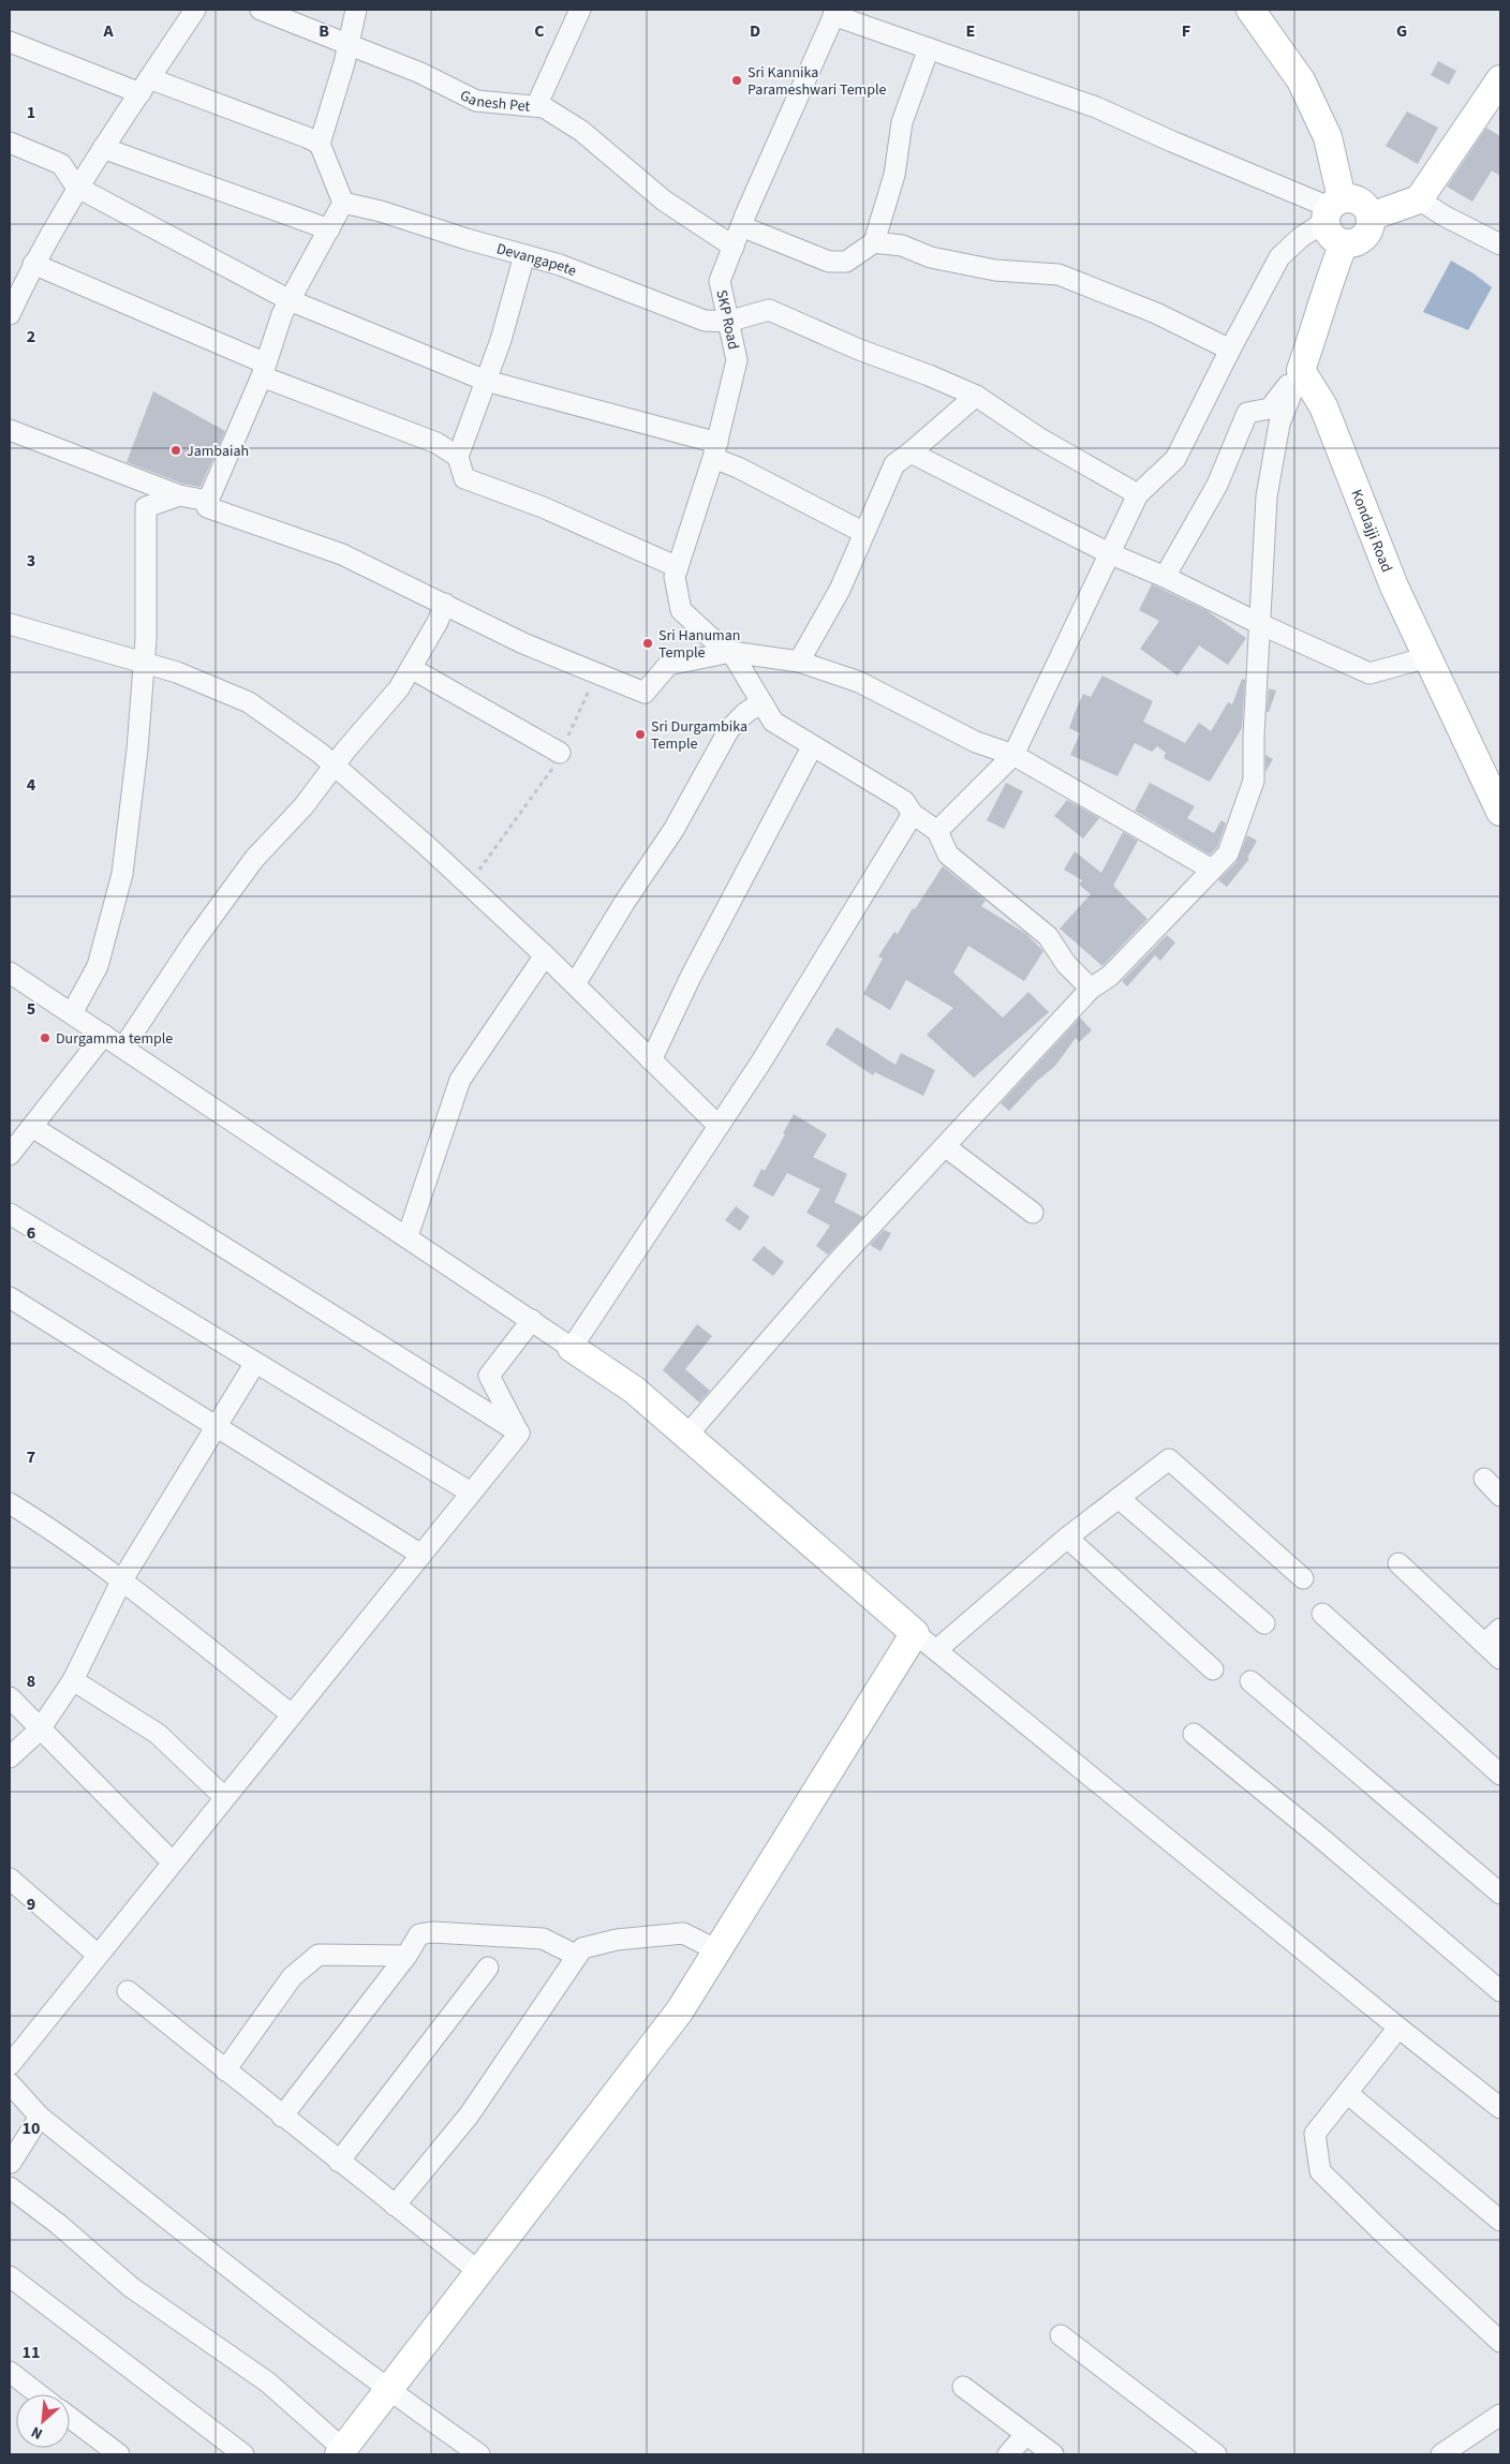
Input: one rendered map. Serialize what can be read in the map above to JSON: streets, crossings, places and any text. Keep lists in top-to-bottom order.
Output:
{
  "streets": {
    "street": [
      "Ganesh Pet",
      "Devangapete",
      "SKP Road",
      "Kondajji Road"
    ]
  },
  "crossings": [
    ["Ganesh Pet", "SKP Road"],
    ["Devangapete", "SKP Road"]
  ],
  "places": [
    "Sri Kannika Parameshwari Temple",
    "Jambaiah",
    "Sri Hanuman Temple",
    "Sri Durgambika Temple",
    "Durgamma temple"
  ],
  "north": "bottom left",
  "grid": {
    "columns": [
      "A",
      "B",
      "C",
      "D",
      "E",
      "F",
      "G"
    ],
    "rows": [
      "1",
      "2",
      "3",
      "4",
      "5",
      "6",
      "7",
      "8",
      "9",
      "10",
      "11"
    ]
  }
}
